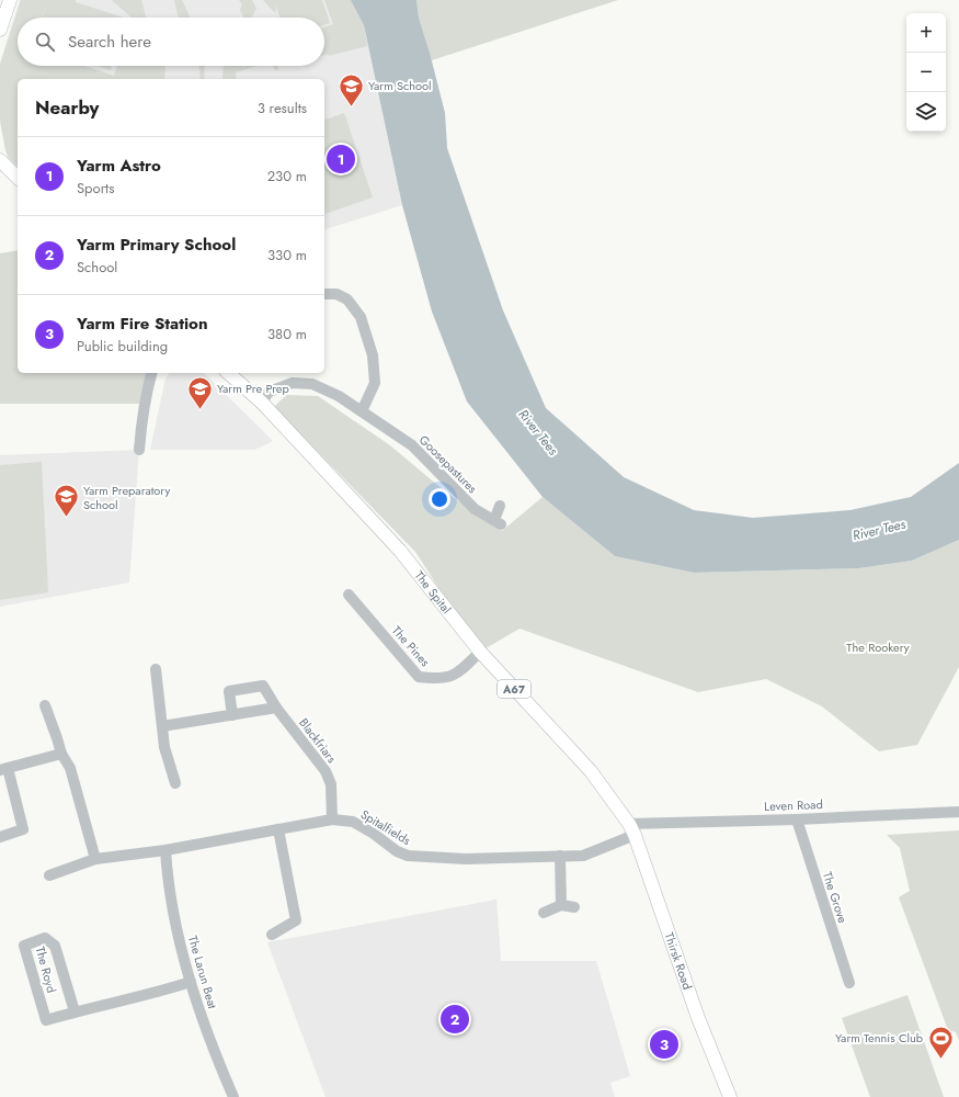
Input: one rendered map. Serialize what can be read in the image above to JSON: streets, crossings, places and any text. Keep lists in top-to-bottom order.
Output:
{
  "streets": {
    "main road": ["The Spital", "A67", "Thirsk Road"],
    "street": [
      "Goosepastures",
      "The Pines",
      "Blackfriars",
      "Leven Road",
      "Spitalfields",
      "The Grove",
      "The Royd",
      "The Larun Beat"
    ]
  },
  "crossings": [
    ["Goosepastures", "The Spital"],
    ["The Spital", "The Pines"],
    ["The Spital", "Leven Road"],
    ["The Spital", "Spitalfields"],
    ["The Spital", "Thirsk Road"],
    ["Blackfriars", "Spitalfields"],
    ["Leven Road", "Spitalfields"],
    ["Leven Road", "The Grove"],
    ["Leven Road", "Thirsk Road"],
    ["Spitalfields", "Thirsk Road"],
    ["Spitalfields", "The Larun Beat"],
    ["The Royd", "The Larun Beat"]
  ],
  "water": ["River Tees"],
  "parks": ["The Rookery"],
  "places": {
    "school or university": ["Yarm School", "Yarm Pre Prep", "Yarm Preparatory School"],
    "sports": ["Yarm Tennis Club"]
  },
  "page": {
    "map_buttons": ["+", "−"],
    "search": "Search here",
    "heading": ["Nearby", "3 results"],
    "list": [
      {
        "mark": "1",
        "name": "Yarm Astro",
        "note": "Sports",
        "value": "230 m"
      },
      {
        "mark": "2",
        "name": "Yarm Primary School",
        "note": "School",
        "value": "330 m"
      },
      {
        "mark": "3",
        "name": "Yarm Fire Station",
        "note": "Public building",
        "value": "380 m"
      }
    ],
    "pins": ["1", "2", "3"]
  }
}
